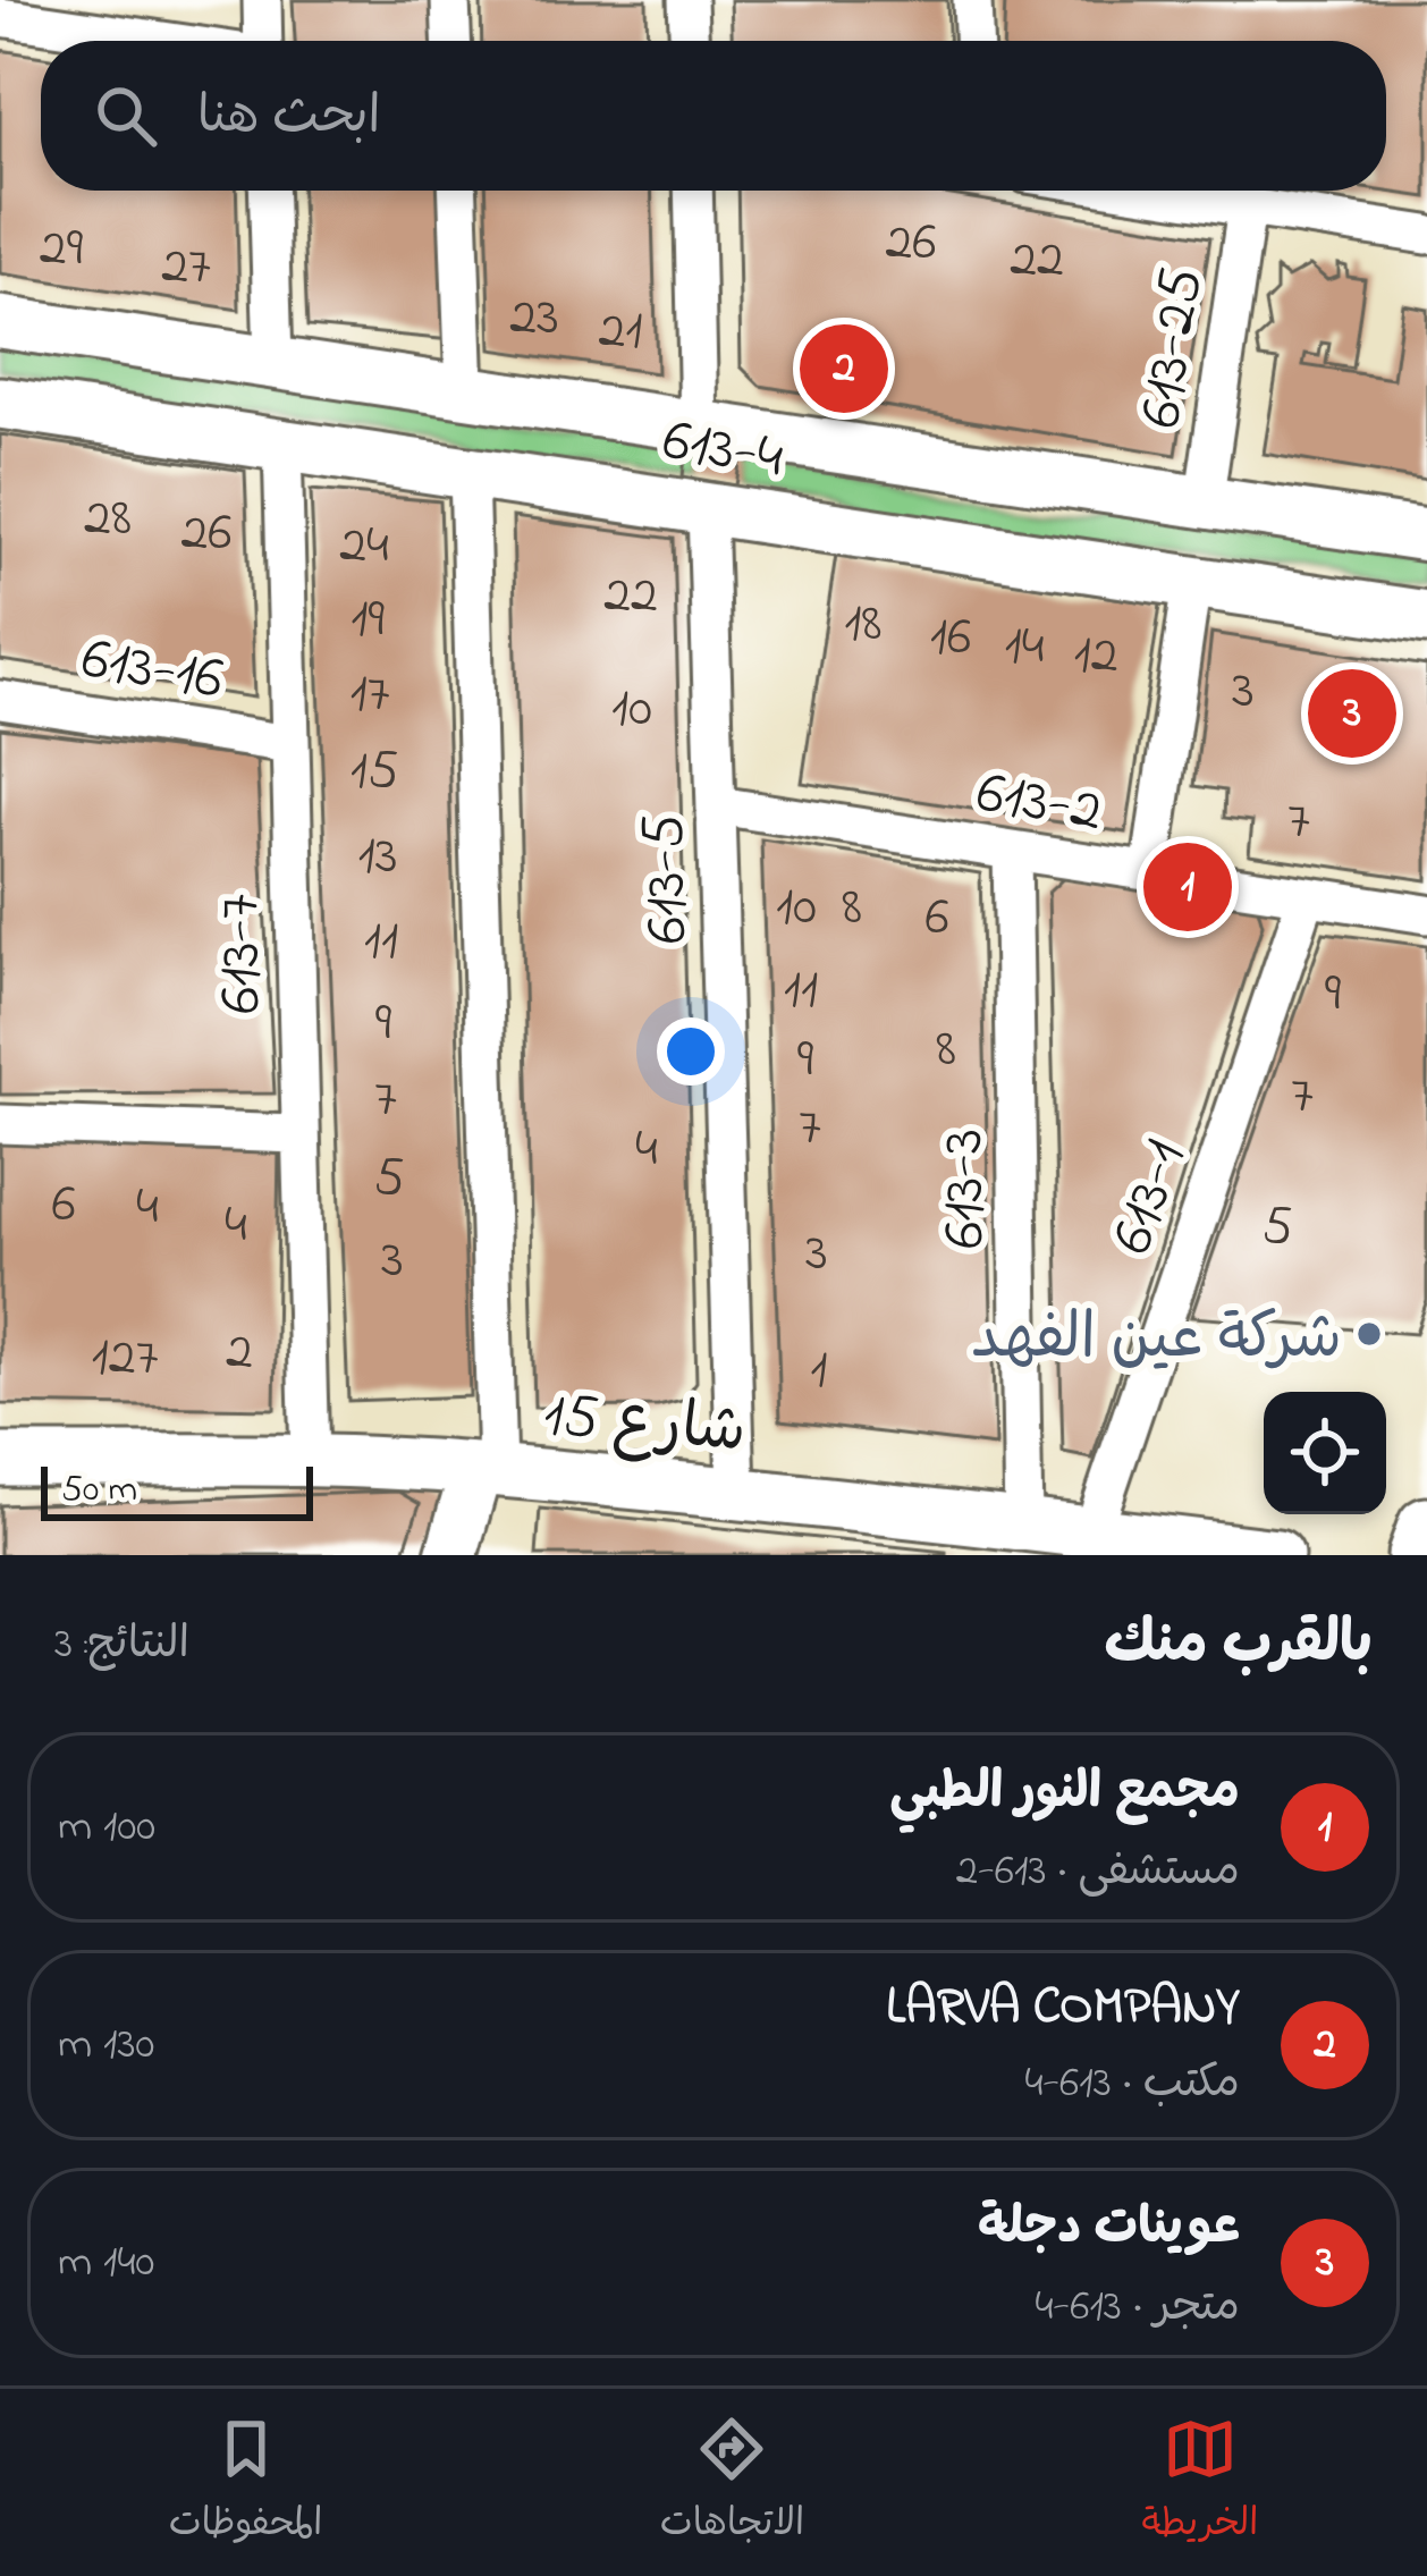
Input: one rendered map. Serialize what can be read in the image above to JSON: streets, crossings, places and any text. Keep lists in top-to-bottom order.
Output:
{
  "streets": {
    "street": [
      "613-25",
      "613-4",
      "613-16",
      "613-2",
      "613-5",
      "613-7",
      "613-3",
      "613-1",
      "شارع 15"
    ]
  },
  "crossings": [
    ["613-25", "613-4"],
    ["613-4", "613-5"],
    ["613-4", "613-7"],
    ["613-16", "613-7"],
    ["613-2", "613-5"],
    ["613-2", "613-3"],
    ["613-2", "613-1"],
    ["613-5", "شارع 15"],
    ["613-7", "شارع 15"],
    ["613-3", "شارع 15"],
    ["613-1", "شارع 15"]
  ],
  "places": ["شركة عين الفهد"],
  "house_numbers": [
    "26",
    "29",
    "22",
    "27",
    "23",
    "21",
    "28",
    "26",
    "24",
    "22",
    "19",
    "18",
    "16",
    "14",
    "12",
    "3",
    "17",
    "10",
    "15",
    "7",
    "13",
    "10",
    "8",
    "6",
    "11",
    "11",
    "9",
    "9",
    "8",
    "9",
    "7",
    "7",
    "7",
    "4",
    "5",
    "6",
    "4",
    "4",
    "5",
    "3",
    "3",
    "2",
    "127",
    "1"
  ],
  "scale_bar": "50 m",
  "page": {
    "search": "ابحث هنا",
    "pins": ["2", "3", "1"],
    "scale": "50 m",
    "heading": ["بالقرب منك", "النتائج: 3"],
    "list": [
      {
        "mark": "1",
        "name": "مجمع النور الطبي",
        "note": "مستشفى · 613-2",
        "value": "100 m"
      },
      {
        "mark": "2",
        "name": "LARVA COMPANY",
        "note": "مكتب · 613-4",
        "value": "130 m"
      },
      {
        "mark": "3",
        "name": "عوينات دجلة",
        "note": "متجر · 613-4",
        "value": "140 m"
      }
    ],
    "nav": ["الخريطة", "الاتجاهات", "المحفوظات"]
  }
}
